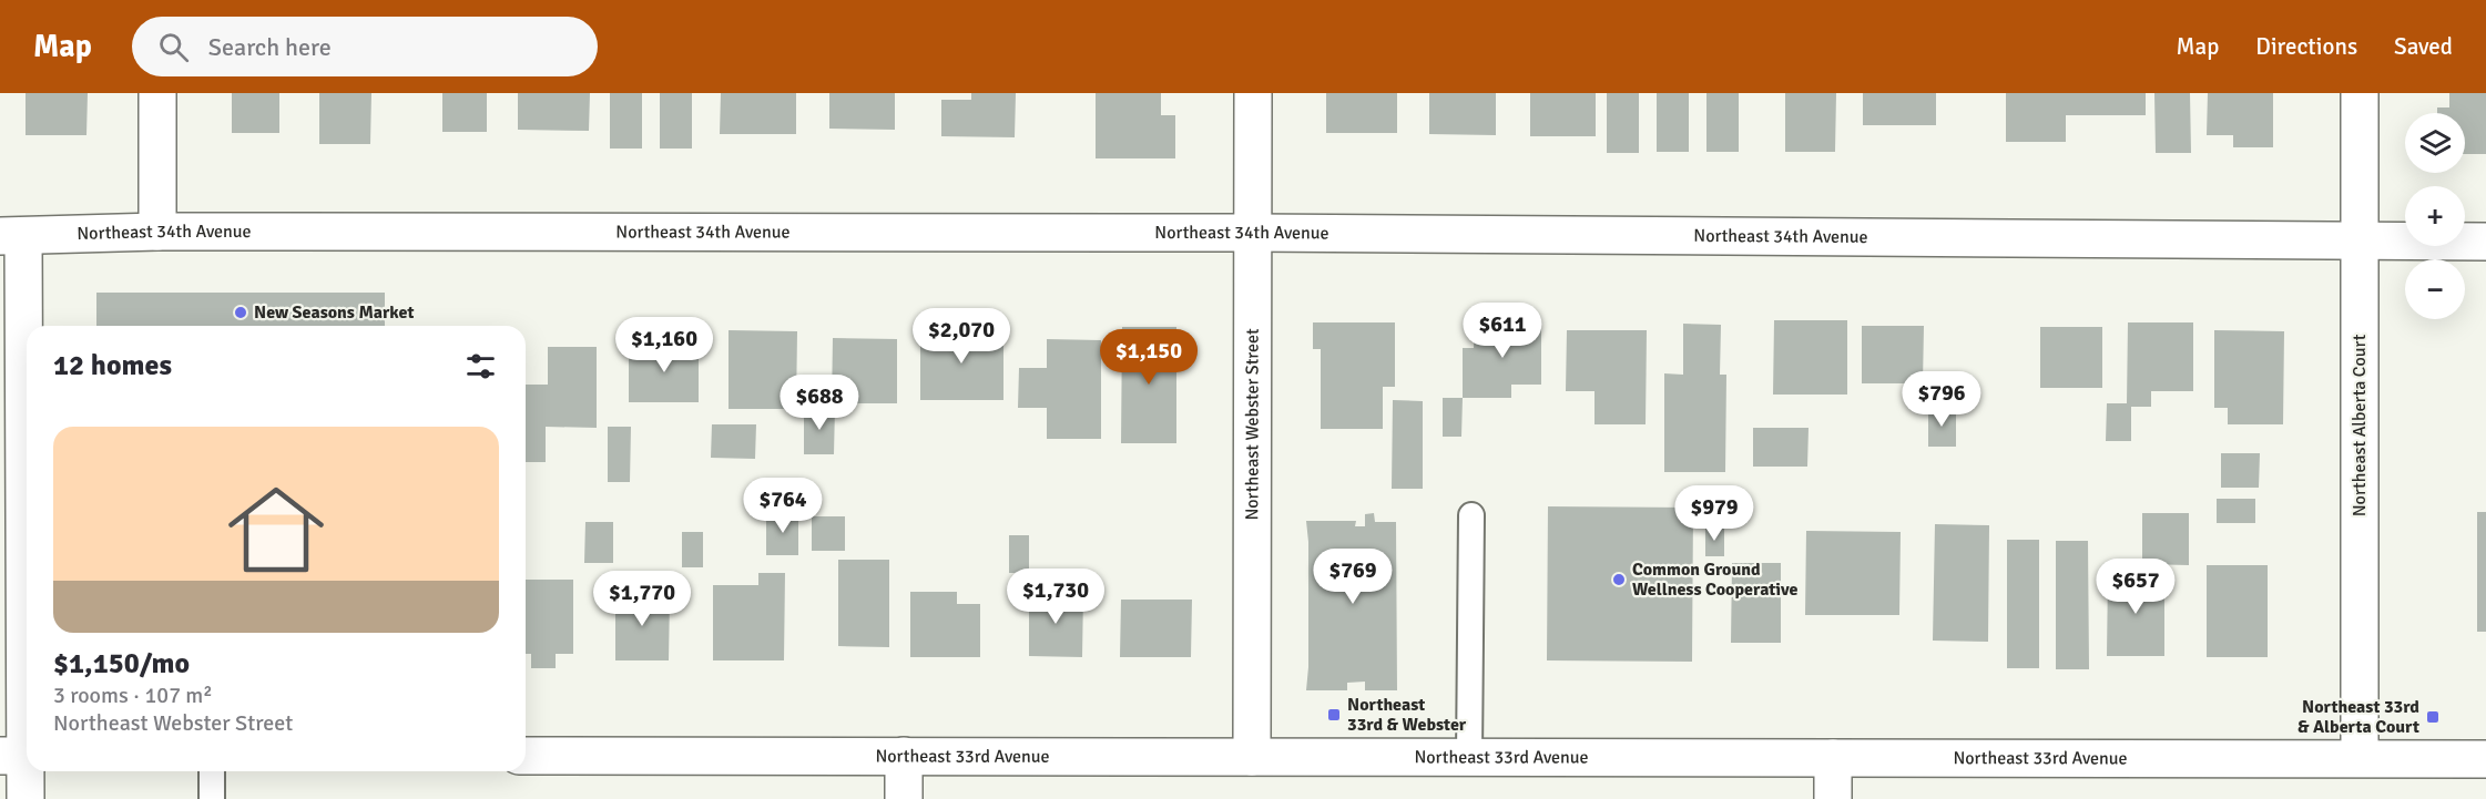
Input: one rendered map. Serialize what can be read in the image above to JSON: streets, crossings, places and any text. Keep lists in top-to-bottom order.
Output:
{
  "streets": {
    "street": [
      "Northeast 34th Avenue",
      "Northeast Webster Street",
      "Northeast Alberta Court",
      "Northeast 33rd Avenue"
    ]
  },
  "crossings": [
    ["Northeast 34th Avenue", "Northeast Webster Street"],
    ["Northeast 34th Avenue", "Northeast Alberta Court"],
    ["Northeast Webster Street", "Northeast 33rd Avenue"],
    ["Northeast Alberta Court", "Northeast 33rd Avenue"]
  ],
  "places": {
    "other": ["New Seasons Market", "Common Ground Wellness Cooperative"],
    "transit": ["Northeast 33rd & Webster", "Northeast 33rd & Alberta Court"]
  },
  "page": {
    "header": "Map",
    "search": "Search here",
    "nav": ["Map", "Directions", "Saved"],
    "map_buttons": ["+", "−"],
    "price": [
      "$611",
      "$2,070",
      "$1,160",
      "$1,150",
      "$796",
      "$688",
      "$764",
      "$979",
      "$769",
      "$657",
      "$1,730",
      "$1,770"
    ],
    "heading": "12 homes",
    "list": [
      {
        "name": "$1,150/mo",
        "note": "3 rooms · 107 m² · Northeast Webster Street"
      }
    ]
  }
}
